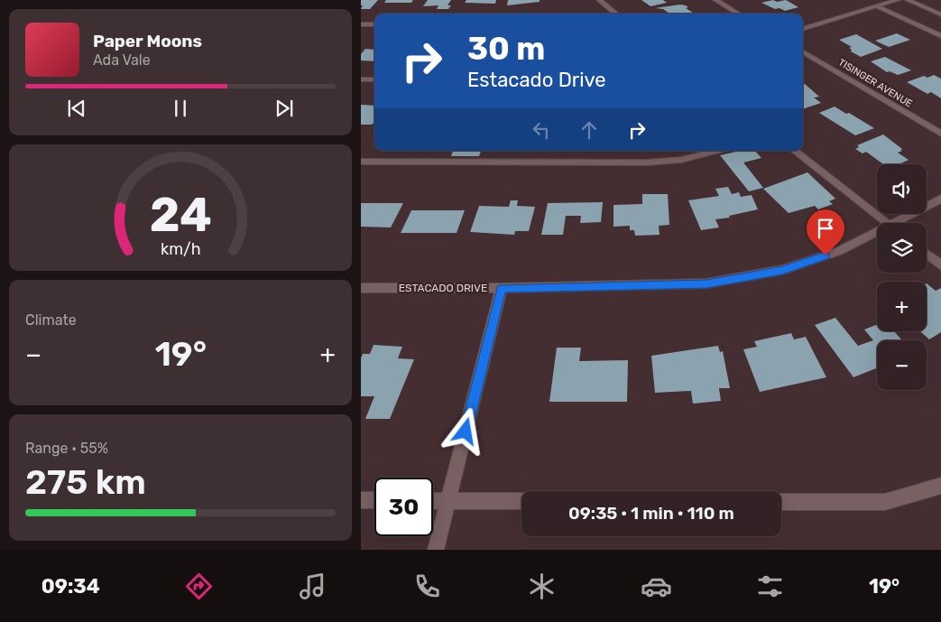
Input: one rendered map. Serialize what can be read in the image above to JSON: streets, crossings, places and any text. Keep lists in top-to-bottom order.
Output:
{
  "streets": {
    "street": ["TISINGER AVENUE", "ESTACADO DRIVE"]
  },
  "page": {
    "turn": ["30 m", "Estacado Drive"],
    "song": ["Paper Moons", "Ada Vale"],
    "map_buttons": ["+", "−"],
    "tile": [
      "Climate",
      ["Range · 55%", "275 km"]
    ],
    "heat": ["−", "19°", "+"],
    "limit": "30",
    "trip": "09:35 · 1 min · 110 m",
    "tabs": ["09:34", "19°"],
    "gauge": ["24", "km/h"]
  }
}
